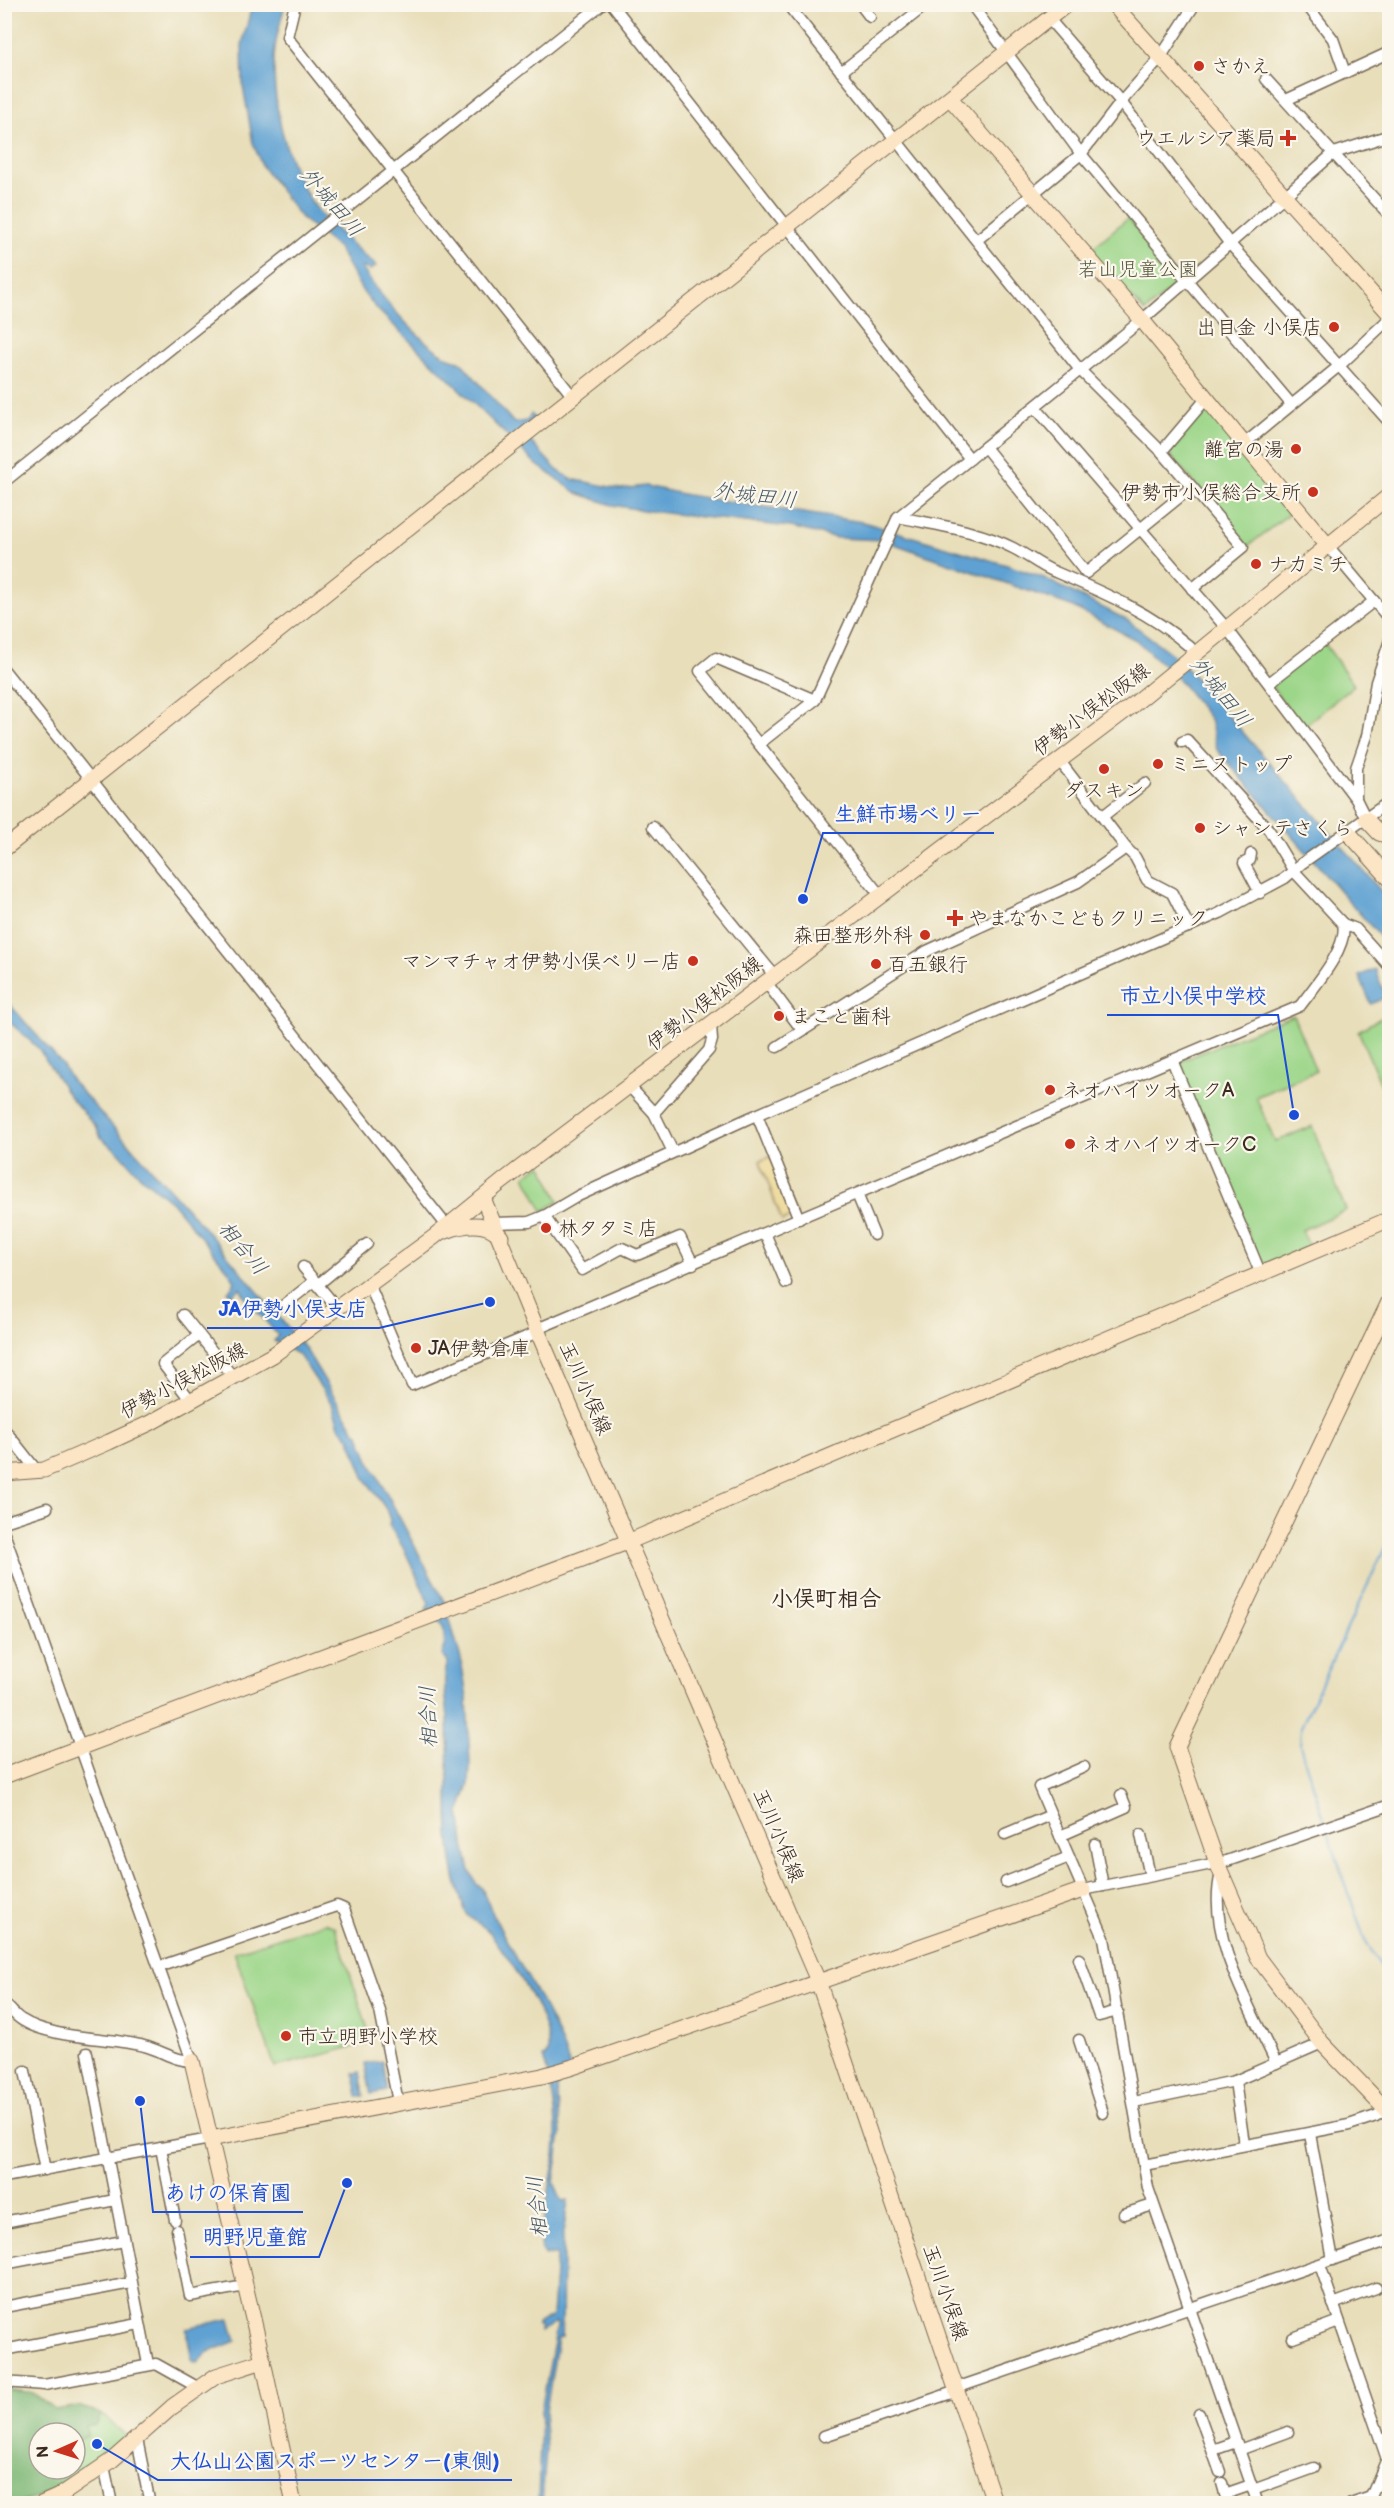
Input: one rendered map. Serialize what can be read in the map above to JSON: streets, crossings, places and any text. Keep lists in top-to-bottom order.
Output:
{
  "streets": {
    "street": ["伊勢小俣松阪線", "玉川小俣線"]
  },
  "crossings": [
    ["伊勢小俣松阪線", "玉川小俣線"]
  ],
  "districts": ["小俣町相合"],
  "water": ["外城田川", "相合川"],
  "parks": ["若山児童公園"],
  "places": {
    "other": [
      "さかえ",
      "出目金 小俣店",
      "離宮の湯",
      "伊勢市小俣総合支所",
      "ナカミチ",
      "ミニストップ",
      "ダスキン",
      "シャンテさくら",
      "生鮮市場ベリー",
      "森田整形外科",
      "マンマチャオ伊勢小俣ベリー店",
      "百五銀行",
      "まこと歯科",
      "ネオハイツオークA",
      "市立小俣中学校",
      "ネオハイツオークC",
      "林タタミ店",
      "JA伊勢小俣支店",
      "JA伊勢倉庫",
      "市立明野小学校",
      "あけの保育園",
      "明野児童館",
      "大仏山公園スポーツセンター(東側)"
    ],
    "health": ["ウエルシア薬局", "やまなかこどもクリニック"]
  },
  "north": "left"
}
